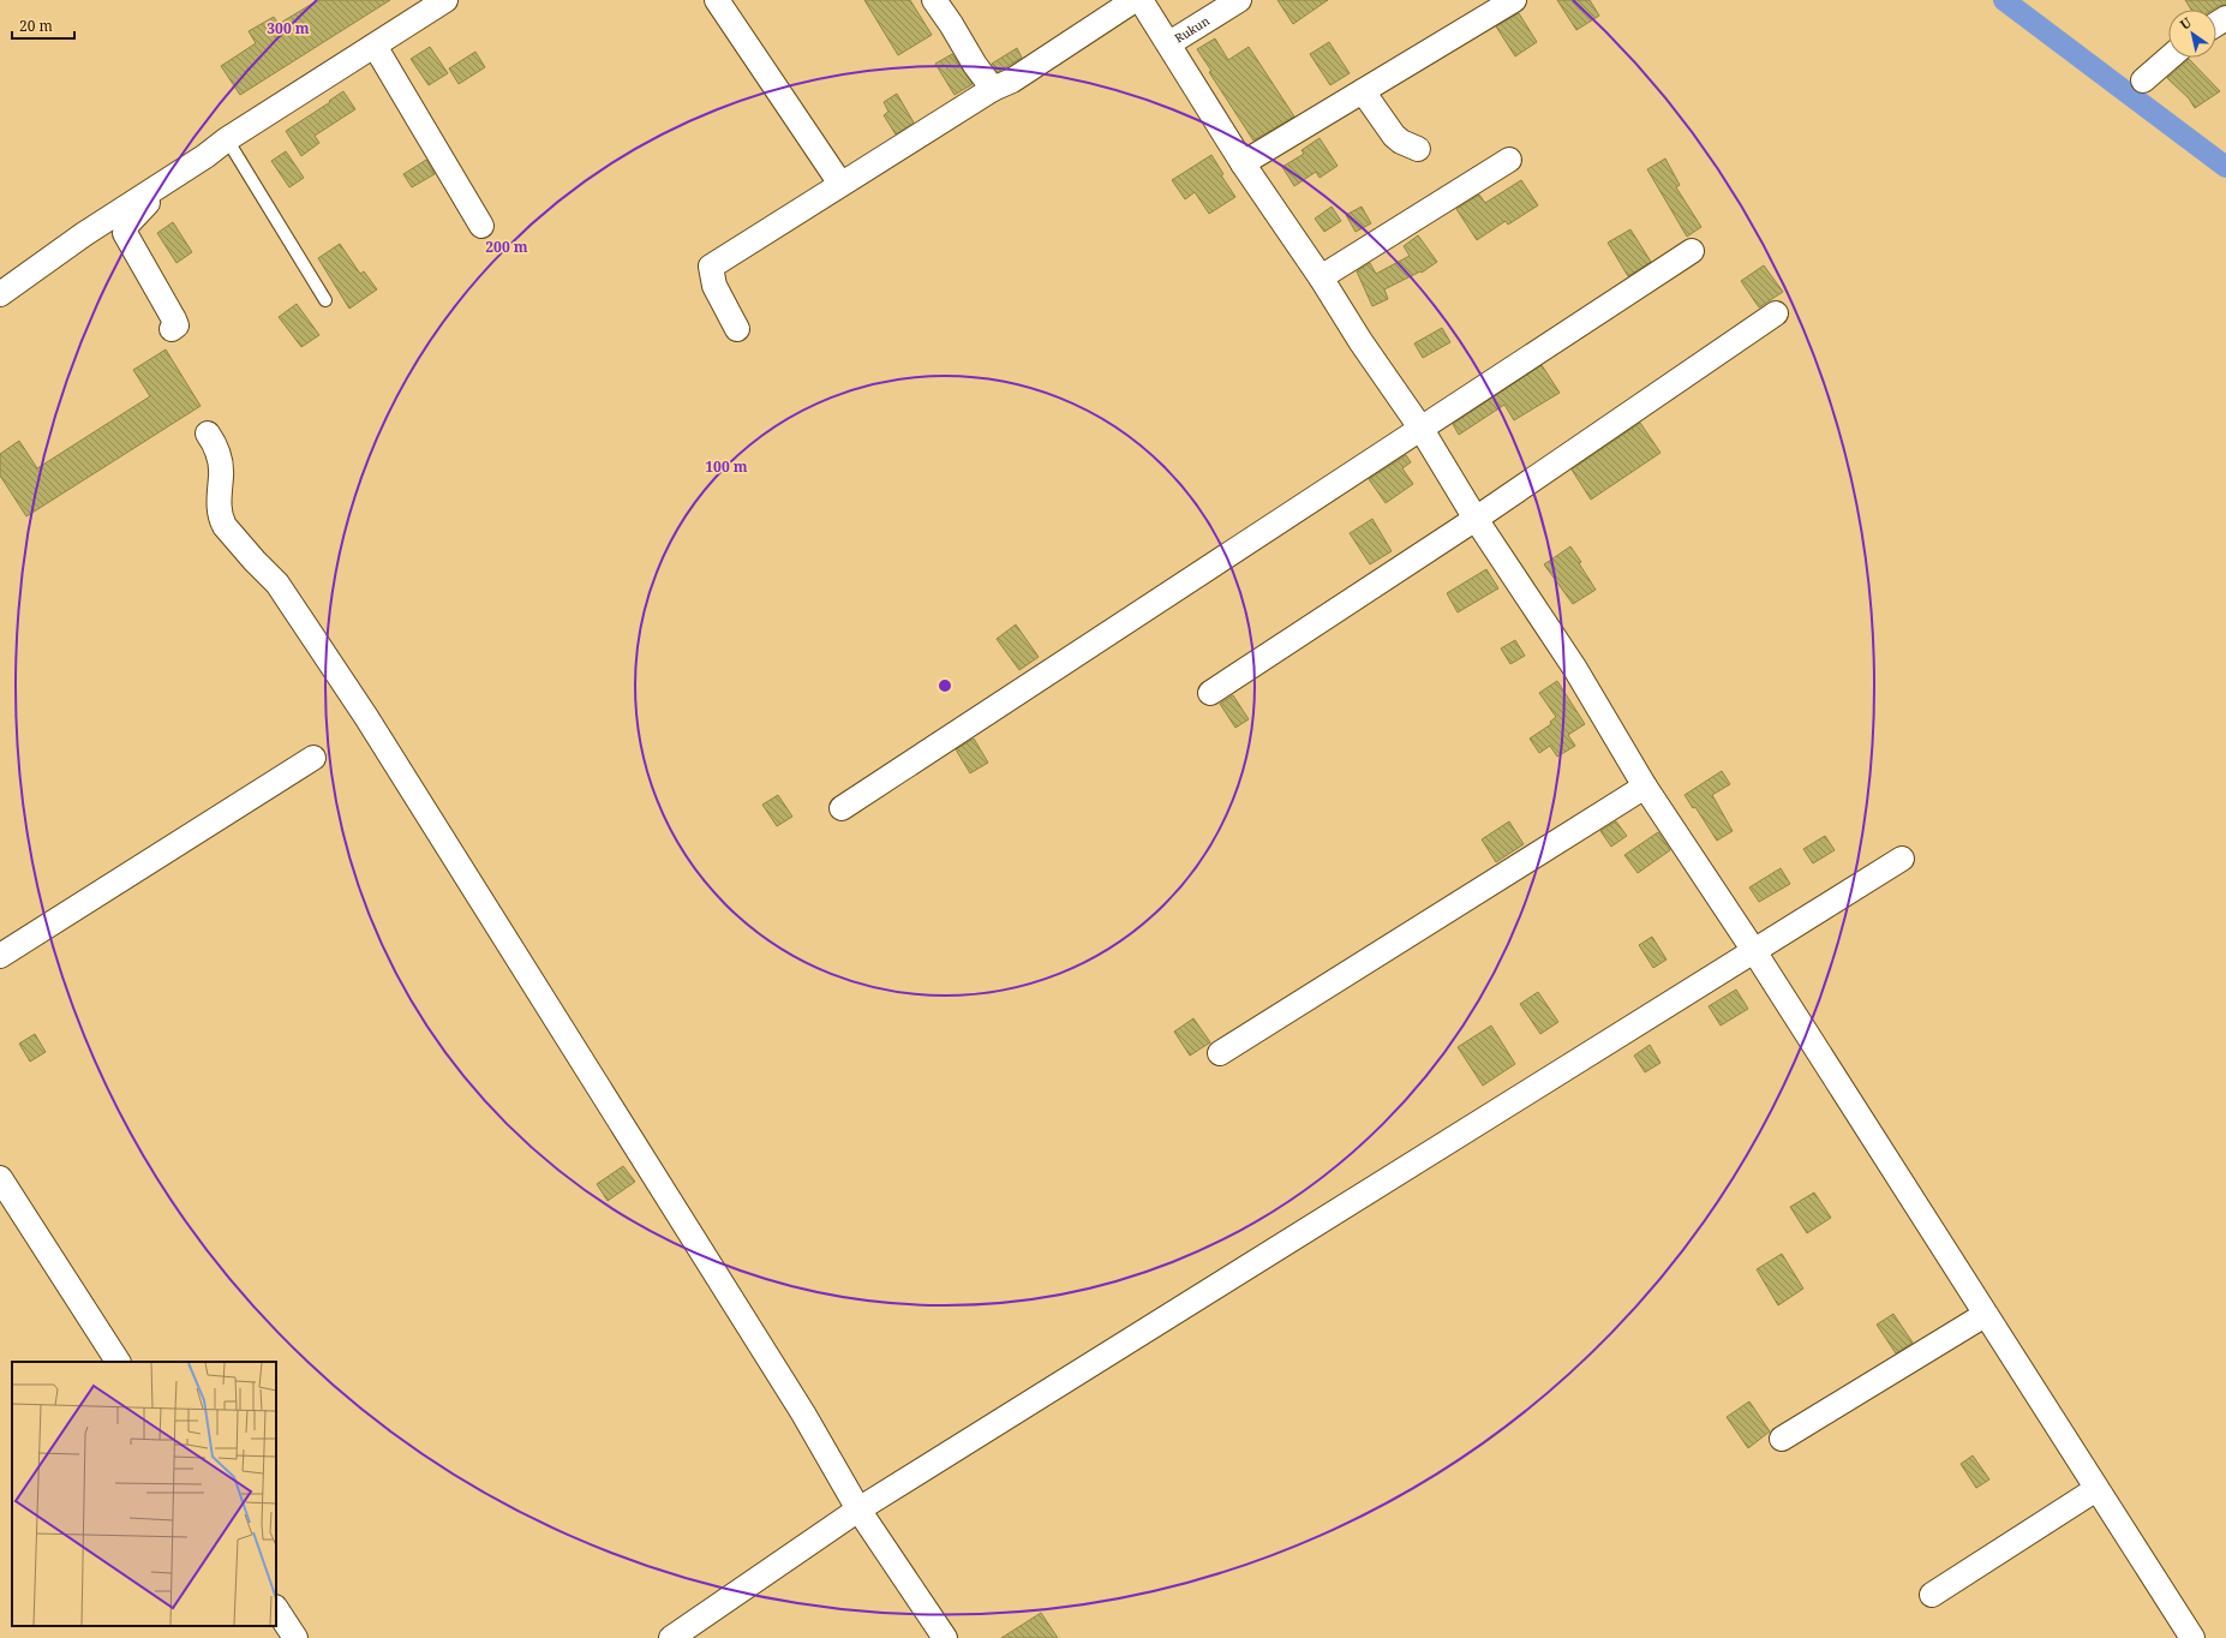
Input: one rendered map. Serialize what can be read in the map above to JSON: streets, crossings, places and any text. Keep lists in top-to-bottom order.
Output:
{
  "streets": {
    "street": ["Rukun"]
  },
  "scale_bar": "20 m",
  "north": "top left",
  "rings": ["300 m", "200 m", "100 m"]
}
